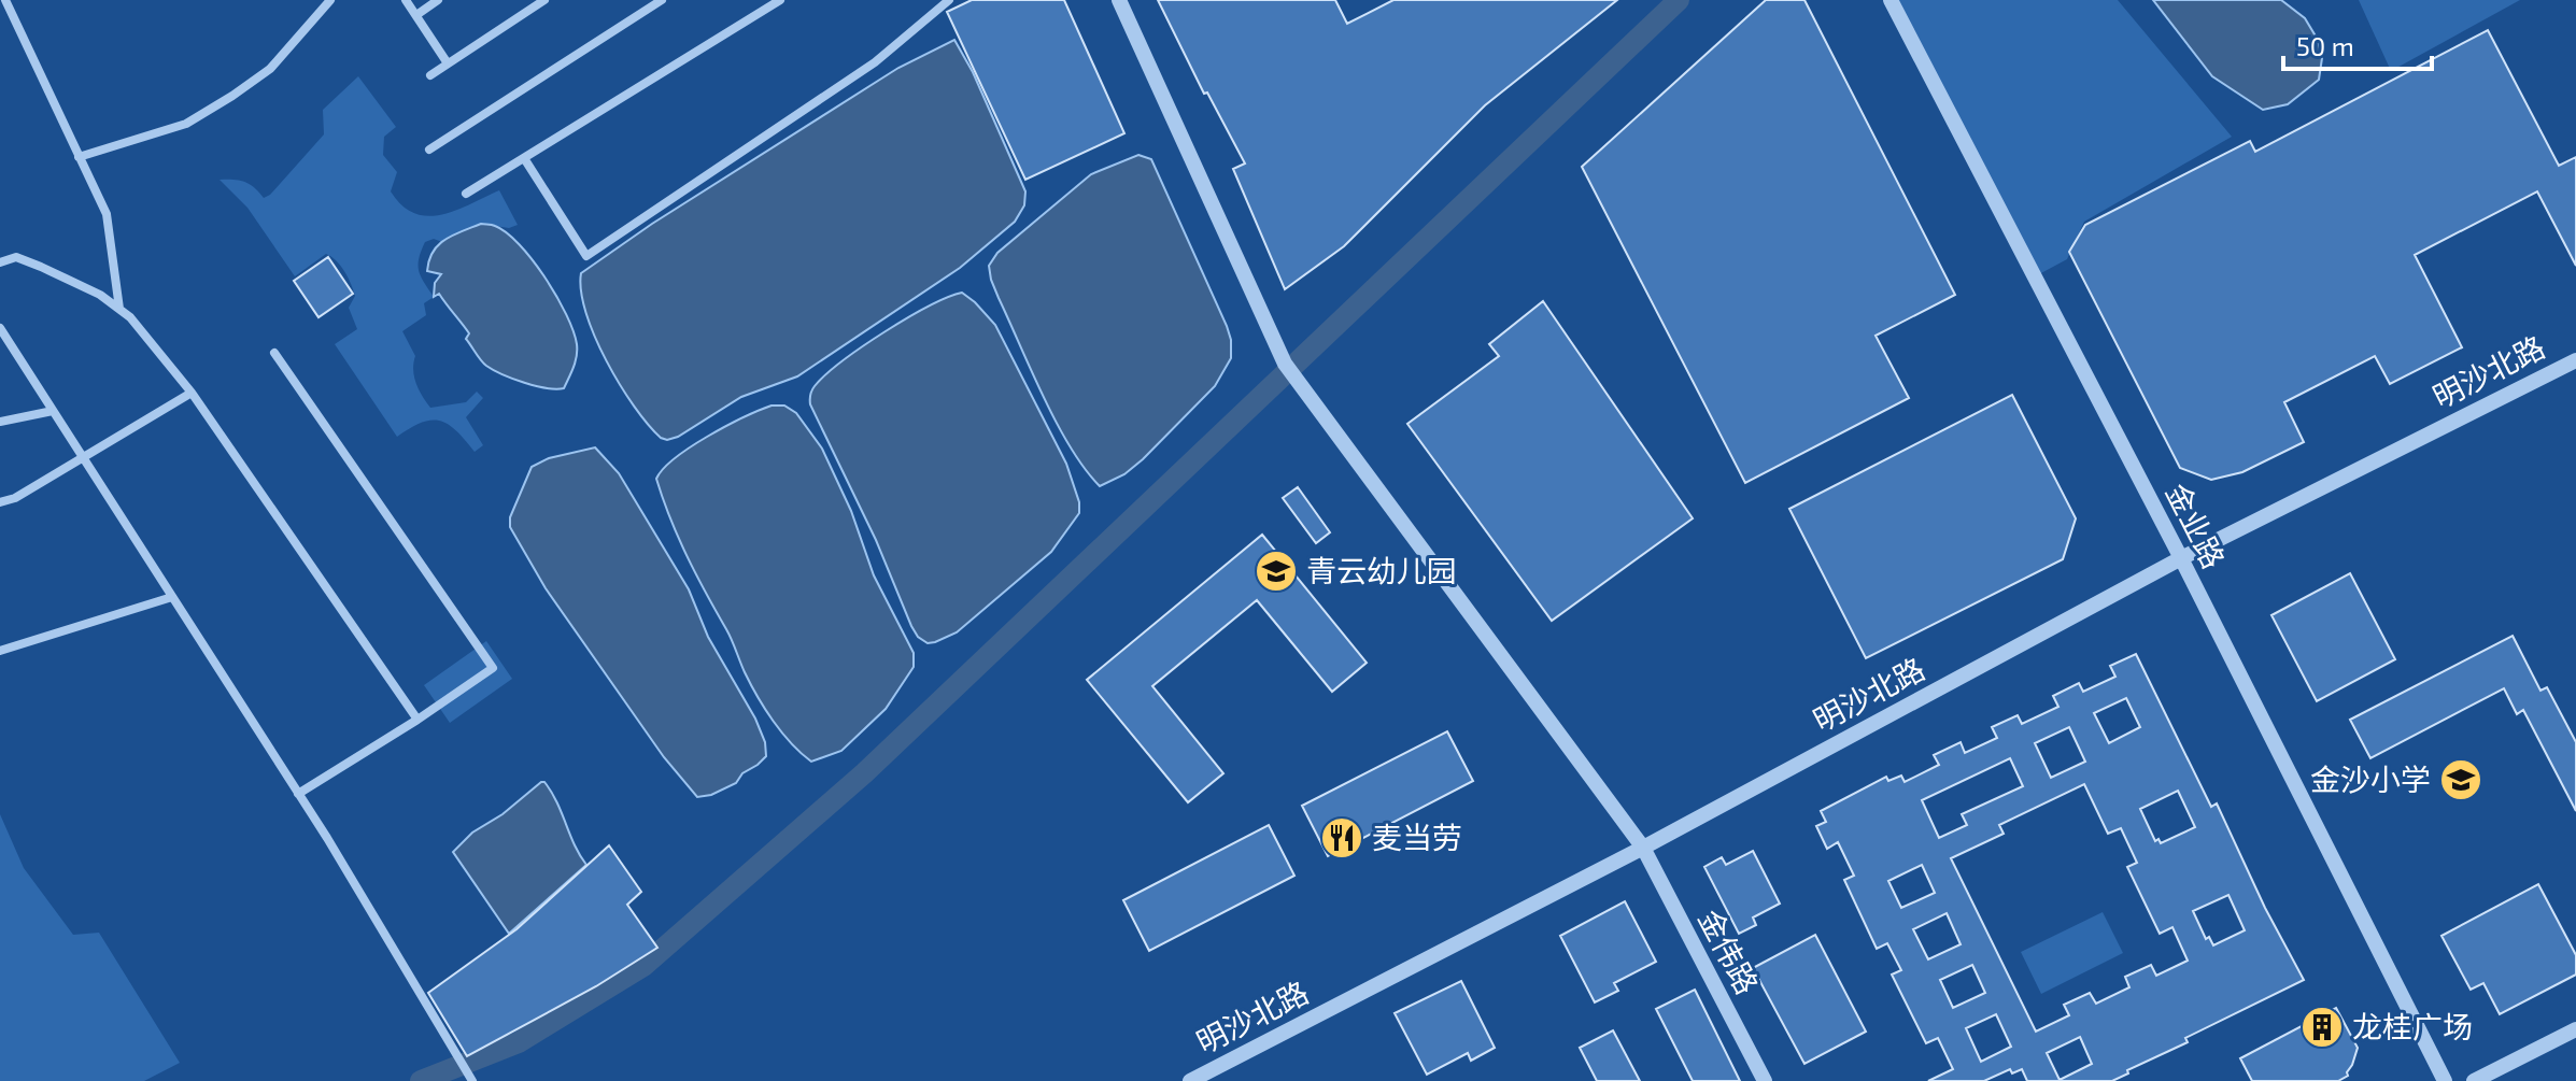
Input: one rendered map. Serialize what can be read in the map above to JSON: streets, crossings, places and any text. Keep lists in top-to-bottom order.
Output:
{
  "streets": {
    "street": ["明沙北路", "金业路", "金伟路"]
  },
  "crossings": [
    ["明沙北路", "金业路"],
    ["明沙北路", "金伟路"]
  ],
  "places": {
    "school or university": ["青云幼儿园", "金沙小学"],
    "restaurant": ["麦当劳"],
    "building": ["龙桂广场"]
  },
  "scale_bar": "50 m"
}
